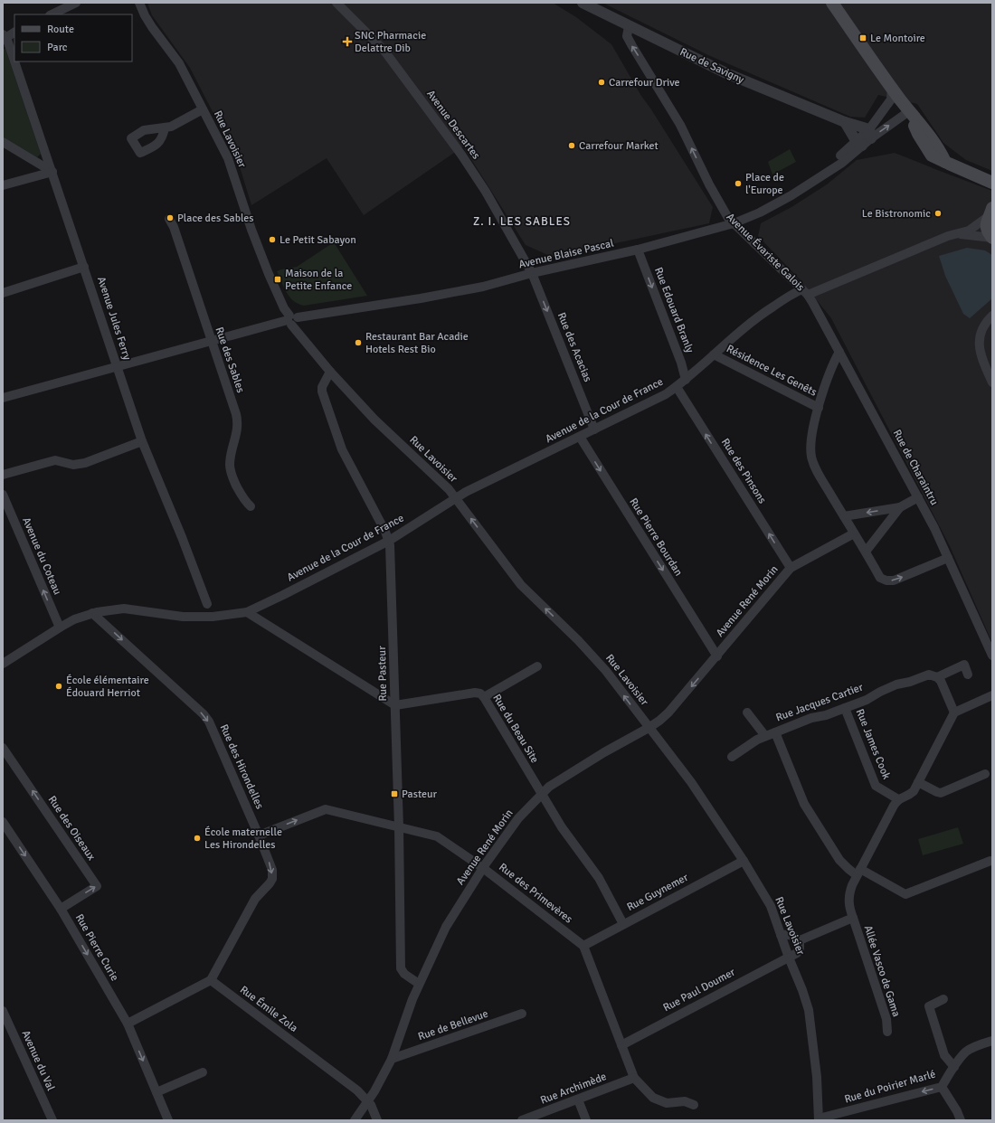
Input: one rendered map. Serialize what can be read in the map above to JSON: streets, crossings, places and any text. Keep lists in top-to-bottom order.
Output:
{
  "streets": {
    "main road": ["Avenue Évariste Galois"],
    "street": [
      "Rue de Savigny",
      "Avenue Descartes",
      "Rue Lavoisier",
      "Avenue Blaise Pascal",
      "Rue Edouard Branly",
      "Avenue Jules Ferry",
      "Rue des Acacias",
      "Rue des Sables",
      "Résidence Les Genêts",
      "Avenue de la Cour de France",
      "Rue de Charaintru",
      "Rue des Pinsons",
      "Rue Pierre Bourdan",
      "Avenue du Coteau",
      "Avenue René Morin",
      "Rue Pasteur",
      "Rue Jacques Cartier",
      "Rue du Beau Site",
      "Rue James Cook",
      "Rue des Hirondelles",
      "Rue des Oiseaux",
      "Rue Guynemer",
      "Rue des Primevères",
      "Rue Pierre Curie",
      "Allée Vasco de Gama",
      "Rue Paul Doumer",
      "Rue Émile Zola",
      "Rue de Bellevue",
      "Avenue du Val",
      "Rue du Poirier Marlé",
      "Rue Archimède"
    ]
  },
  "crossings": [
    ["Rue de Savigny", "Avenue Évariste Galois"],
    ["Rue de Savigny", "Avenue Blaise Pascal"],
    ["Avenue Descartes", "Avenue Blaise Pascal"],
    ["Avenue Descartes", "Rue des Acacias"],
    ["Rue Lavoisier", "Avenue Blaise Pascal"],
    ["Rue Lavoisier", "Avenue de la Cour de France"],
    ["Rue Lavoisier", "Avenue René Morin"],
    ["Rue Lavoisier", "Rue Pasteur"],
    ["Rue Lavoisier", "Rue Guynemer"],
    ["Rue Lavoisier", "Rue Paul Doumer"],
    ["Rue Lavoisier", "Rue du Poirier Marlé"],
    ["Avenue Évariste Galois", "Avenue Blaise Pascal"],
    ["Avenue Évariste Galois", "Avenue de la Cour de France"],
    ["Avenue Évariste Galois", "Rue de Charaintru"],
    ["Avenue Blaise Pascal", "Rue Edouard Branly"],
    ["Avenue Blaise Pascal", "Avenue Jules Ferry"],
    ["Avenue Blaise Pascal", "Rue des Acacias"],
    ["Avenue Blaise Pascal", "Rue des Sables"],
    ["Rue Edouard Branly", "Avenue de la Cour de France"],
    ["Rue des Acacias", "Avenue de la Cour de France"],
    ["Résidence Les Genêts", "Avenue de la Cour de France"],
    ["Résidence Les Genêts", "Rue de Charaintru"],
    ["Résidence Les Genêts", "Avenue René Morin"],
    ["Avenue de la Cour de France", "Rue de Charaintru"],
    ["Avenue de la Cour de France", "Rue des Pinsons"],
    ["Avenue de la Cour de France", "Rue Pierre Bourdan"],
    ["Avenue de la Cour de France", "Avenue du Coteau"],
    ["Avenue de la Cour de France", "Rue Pasteur"],
    ["Avenue de la Cour de France", "Rue des Hirondelles"],
    ["Rue des Pinsons", "Avenue René Morin"],
    ["Rue Pierre Bourdan", "Avenue René Morin"],
    ["Avenue René Morin", "Rue Pasteur"],
    ["Avenue René Morin", "Rue du Beau Site"],
    ["Avenue René Morin", "Rue des Primevères"],
    ["Avenue René Morin", "Rue Émile Zola"],
    ["Avenue René Morin", "Rue de Bellevue"],
    ["Rue Pasteur", "Rue du Beau Site"],
    ["Rue Pasteur", "Rue des Primevères"],
    ["Rue Jacques Cartier", "Rue James Cook"],
    ["Rue Jacques Cartier", "Allée Vasco de Gama"],
    ["Rue du Beau Site", "Rue Guynemer"],
    ["Rue James Cook", "Allée Vasco de Gama"],
    ["Rue des Hirondelles", "Rue des Primevères"],
    ["Rue des Hirondelles", "Rue Émile Zola"],
    ["Rue des Oiseaux", "Rue Pierre Curie"],
    ["Rue Guynemer", "Rue des Primevères"]
  ],
  "one_way": [
    "Avenue Évariste Galois",
    "Rue Edouard Branly",
    "Rue des Acacias",
    "Rue des Pinsons",
    "Rue Pierre Bourdan",
    "Avenue du Coteau",
    "Rue des Hirondelles",
    "Rue des Oiseaux",
    "Rue des Primevères",
    "Rue Pierre Curie",
    "Rue du Poirier Marlé"
  ],
  "districts": ["Z. I. LES SABLES"],
  "places": {
    "transit": ["Le Montoire", "Maison de la Petite Enfance", "Pasteur"],
    "health": ["SNC Pharmacie Delattre Dib"],
    "other": [
      "Carrefour Drive",
      "Carrefour Market",
      "Place de l'Europe",
      "Le Bistronomic",
      "Place des Sables",
      "Le Petit Sabayon",
      "Restaurant Bar Acadie Hotels Rest Bio",
      "École élémentaire Édouard Herriot",
      "École maternelle Les Hirondelles"
    ]
  },
  "legend": ["Route", "Parc"]
}
